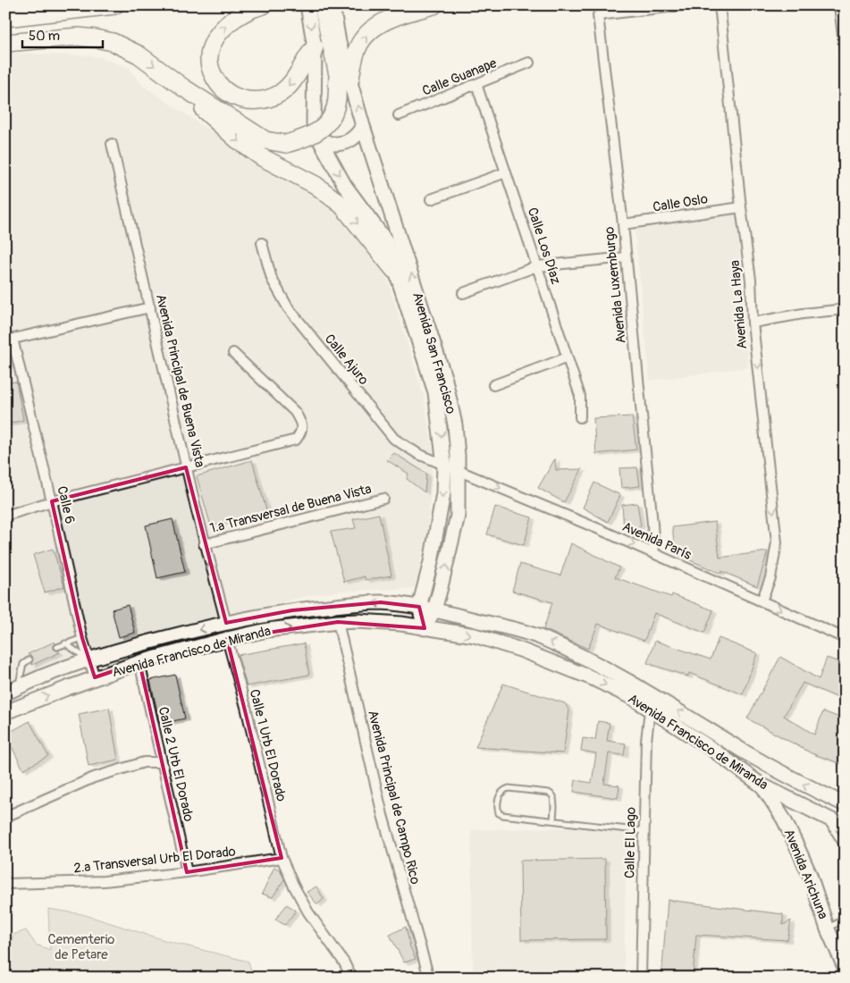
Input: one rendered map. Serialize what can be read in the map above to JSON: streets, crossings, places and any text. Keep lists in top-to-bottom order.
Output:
{
  "streets": {
    "main road": ["Avenida San Francisco", "Avenida Francisco de Miranda", "Avenida Arichuna"],
    "street": [
      "Calle Guanape",
      "Calle Oslo",
      "Calle Los Díaz",
      "Avenida Luxemburgo",
      "Avenida La Haya",
      "Calle Ajuro",
      "Avenida Principal de Buena Vista",
      "Calle 6",
      "1.ª Transversal de Buena Vista",
      "Avenida París",
      "Calle 1 Urb El Dorado",
      "Calle 2 Urb El Dorado",
      "Avenida Principal de Campo Rico",
      "Calle El Lago",
      "2.ª Transversal Urb El Dorado"
    ]
  },
  "crossings": [
    ["Calle Guanape", "Calle Los Díaz"],
    ["Calle Oslo", "Avenida Luxemburgo"],
    ["Calle Oslo", "Avenida La Haya"],
    ["Avenida Luxemburgo", "Avenida París"],
    ["Avenida La Haya", "Avenida París"],
    ["Avenida San Francisco", "Calle Ajuro"],
    ["Avenida San Francisco", "Avenida París"],
    ["Avenida San Francisco", "Avenida Francisco de Miranda"],
    ["Calle Ajuro", "Avenida París"],
    ["Avenida Principal de Buena Vista", "1.ª Transversal de Buena Vista"],
    ["Avenida Principal de Buena Vista", "Avenida Francisco de Miranda"],
    ["Calle 6", "Avenida Francisco de Miranda"],
    ["Avenida Francisco de Miranda", "Calle 1 Urb El Dorado"],
    ["Avenida Francisco de Miranda", "Calle 2 Urb El Dorado"],
    ["Avenida Francisco de Miranda", "Avenida Principal de Campo Rico"],
    ["Avenida Francisco de Miranda", "Calle El Lago"],
    ["Avenida Francisco de Miranda", "Avenida Arichuna"],
    ["Calle 1 Urb El Dorado", "2.ª Transversal Urb El Dorado"],
    ["Calle 2 Urb El Dorado", "2.ª Transversal Urb El Dorado"]
  ],
  "one_way": ["Avenida La Haya", "Avenida París"],
  "parks": ["Cementerio de Petare"],
  "scale_bar": "50 m"
}
